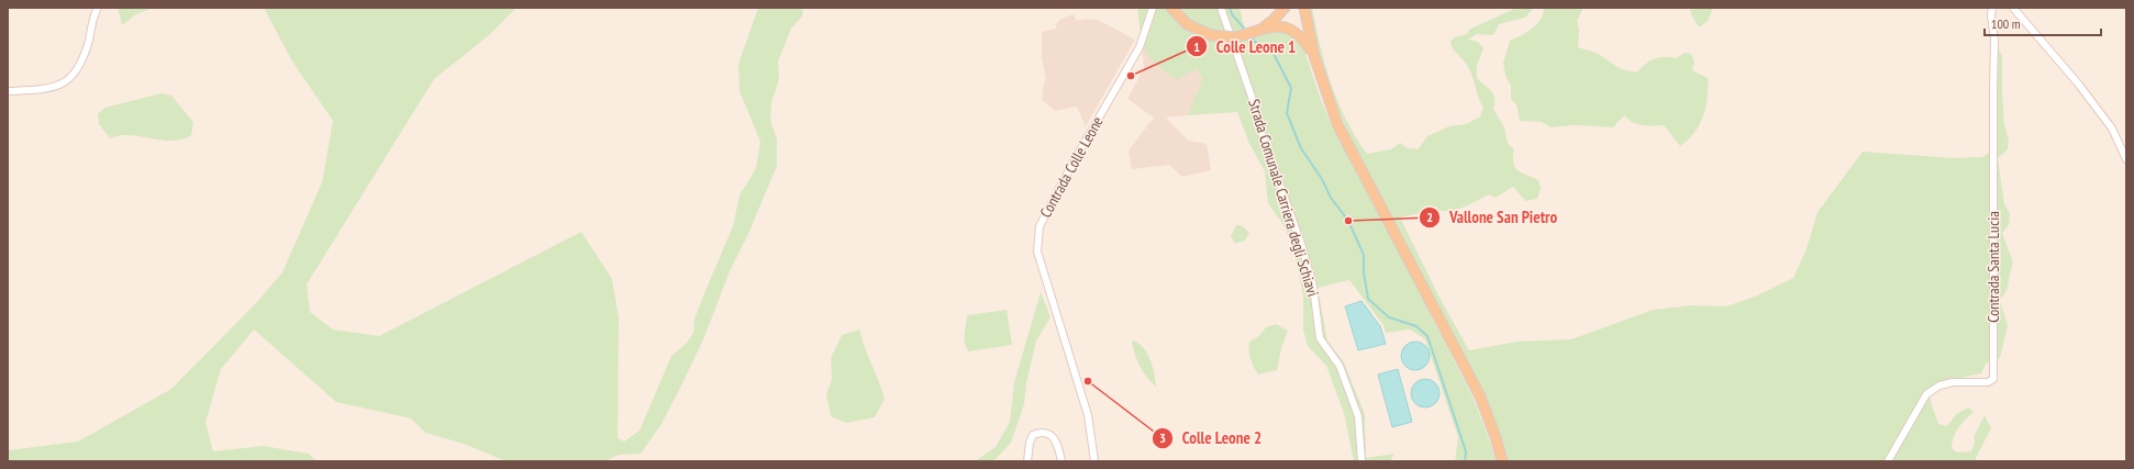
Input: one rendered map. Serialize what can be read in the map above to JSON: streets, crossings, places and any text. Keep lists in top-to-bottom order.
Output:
{
  "streets": {
    "street": ["Contrada Colle Leone", "Strada Comunale Carriera degli Schiavi", "Contrada Santa Lucia"]
  },
  "places": ["Colle Leone 1", "Vallone San Pietro", "Colle Leone 2"],
  "scale_bar": "100 m"
}
